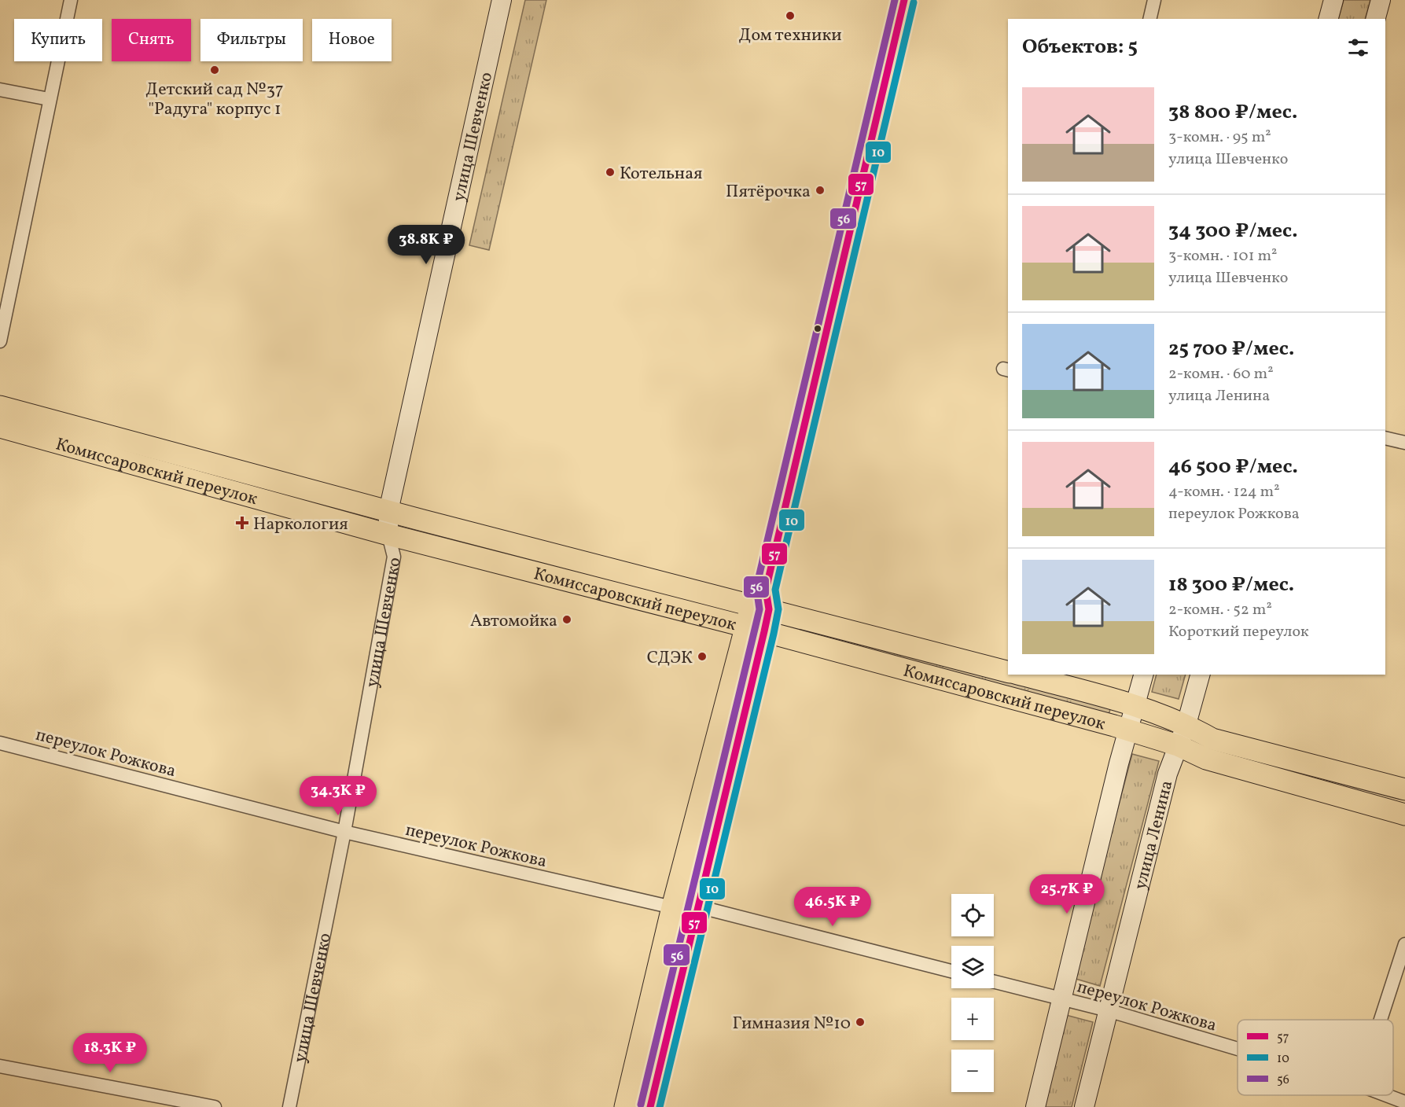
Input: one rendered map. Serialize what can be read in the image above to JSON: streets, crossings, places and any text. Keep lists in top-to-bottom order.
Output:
{
  "streets": {
    "main road": ["улица Шевченко", "Комиссаровский переулок", "улица Ленина"],
    "street": ["переулок Рожкова"]
  },
  "crossings": [
    ["улица Шевченко", "Комиссаровский переулок"],
    ["улица Шевченко", "переулок Рожкова"],
    ["Комиссаровский переулок", "улица Ленина"],
    ["переулок Рожкова", "улица Ленина"]
  ],
  "places": {
    "other": [
      "Дом техники",
      "Детский сад №37 \"Радуга\" корпус 1",
      "Котельная",
      "Пятёрочка",
      "Автомойка",
      "СДЭК",
      "Гимназия №10"
    ],
    "health": ["Наркология"]
  },
  "lines": ["transit line 57", "transit line 56", "transit line 10"],
  "legend": ["57", "10", "56"],
  "page": {
    "chip": [
      "Купить",
      "Снять",
      "Фильтры",
      "Новое"
    ],
    "heading": "Объектов: 5",
    "list": [
      {
        "name": "38 800 ₽/мес.",
        "note": "3-комн. · 95 m² · улица Шевченко"
      },
      {
        "name": "34 300 ₽/мес.",
        "note": "3-комн. · 101 m² · улица Шевченко"
      },
      {
        "name": "25 700 ₽/мес.",
        "note": "2-комн. · 60 m² · улица Ленина"
      },
      {
        "name": "46 500 ₽/мес.",
        "note": "4-комн. · 124 m² · переулок Рожкова"
      },
      {
        "name": "18 300 ₽/мес.",
        "note": "2-комн. · 52 m² · Короткий переулок"
      }
    ],
    "price": [
      "38.8K ₽",
      "34.3K ₽",
      "25.7K ₽",
      "46.5K ₽",
      "18.3K ₽"
    ],
    "map_buttons": ["+", "−"]
  }
}
